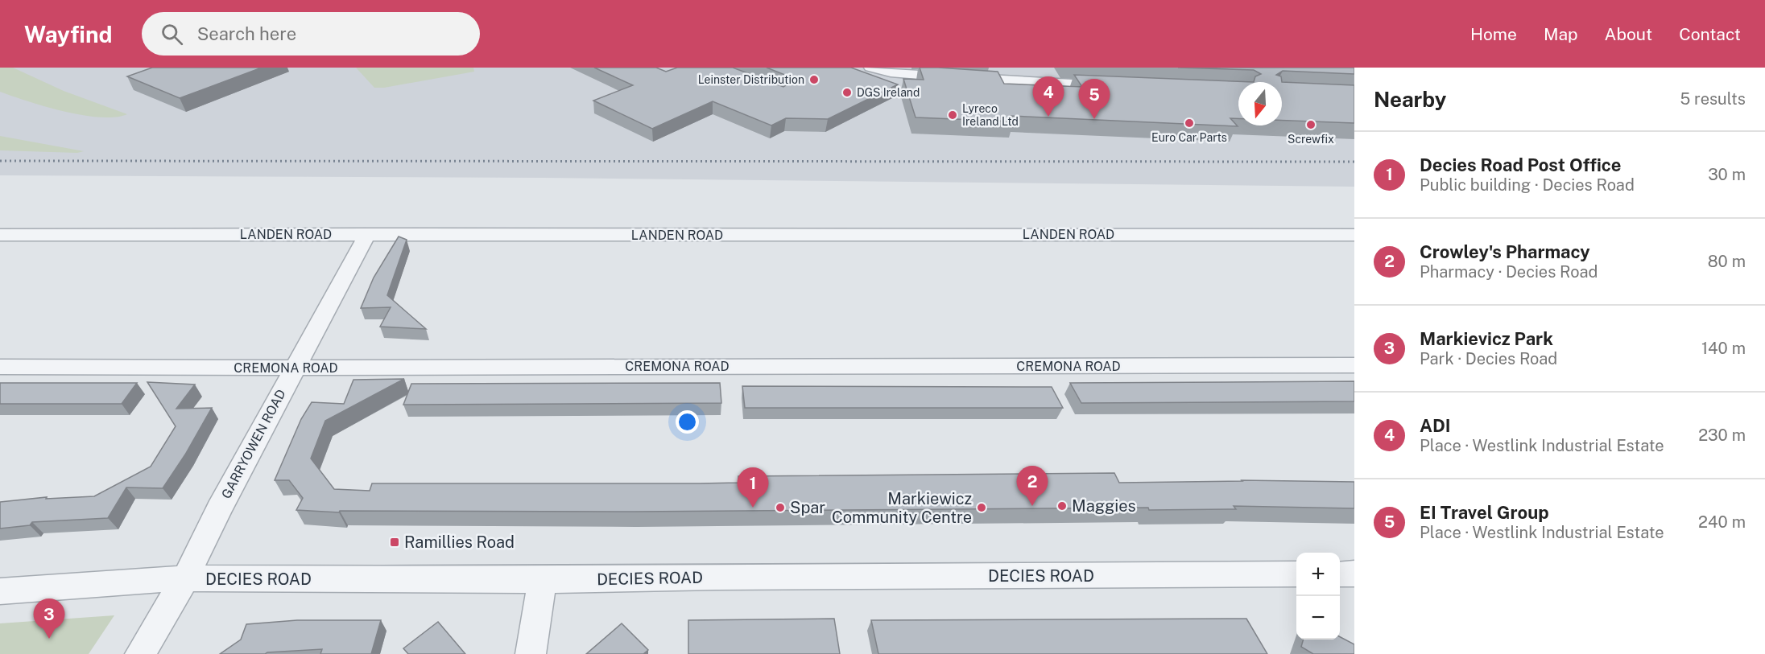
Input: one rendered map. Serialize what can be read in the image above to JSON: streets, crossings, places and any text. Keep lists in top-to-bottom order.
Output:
{
  "streets": {
    "street": [
      "LANDEN ROAD",
      "CREMONA ROAD",
      "GARRYOWEN ROAD",
      "DECIES ROAD"
    ]
  },
  "crossings": [
    ["LANDEN ROAD", "GARRYOWEN ROAD"],
    ["CREMONA ROAD", "GARRYOWEN ROAD"],
    ["GARRYOWEN ROAD", "DECIES ROAD"]
  ],
  "places": {
    "other": [
      "Leinster Distribution",
      "DGS Ireland",
      "Lyreco Ireland Ltd",
      "Euro Car Parts",
      "Screwfix",
      "Maggies",
      "Spar",
      "Markiewicz Community Centre"
    ],
    "transit": ["Ramillies Road"]
  },
  "north": "bottom",
  "page": {
    "header": "Wayfind",
    "search": "Search here",
    "nav": [
      "Home",
      "Map",
      "About",
      "Contact"
    ],
    "heading": ["Nearby", "5 results"],
    "pins": [
      "4",
      "5",
      "2",
      "1",
      "3"
    ],
    "list": [
      {
        "mark": "1",
        "name": "Decies Road Post Office",
        "note": "Public building · Decies Road",
        "value": "30 m"
      },
      {
        "mark": "2",
        "name": "Crowley's Pharmacy",
        "note": "Pharmacy · Decies Road",
        "value": "80 m"
      },
      {
        "mark": "3",
        "name": "Markievicz Park",
        "note": "Park · Decies Road",
        "value": "140 m"
      },
      {
        "mark": "4",
        "name": "ADI",
        "note": "Place · Westlink Industrial Estate",
        "value": "230 m"
      },
      {
        "mark": "5",
        "name": "EI Travel Group",
        "note": "Place · Westlink Industrial Estate",
        "value": "240 m"
      }
    ],
    "map_buttons": ["+", "−"]
  }
}
